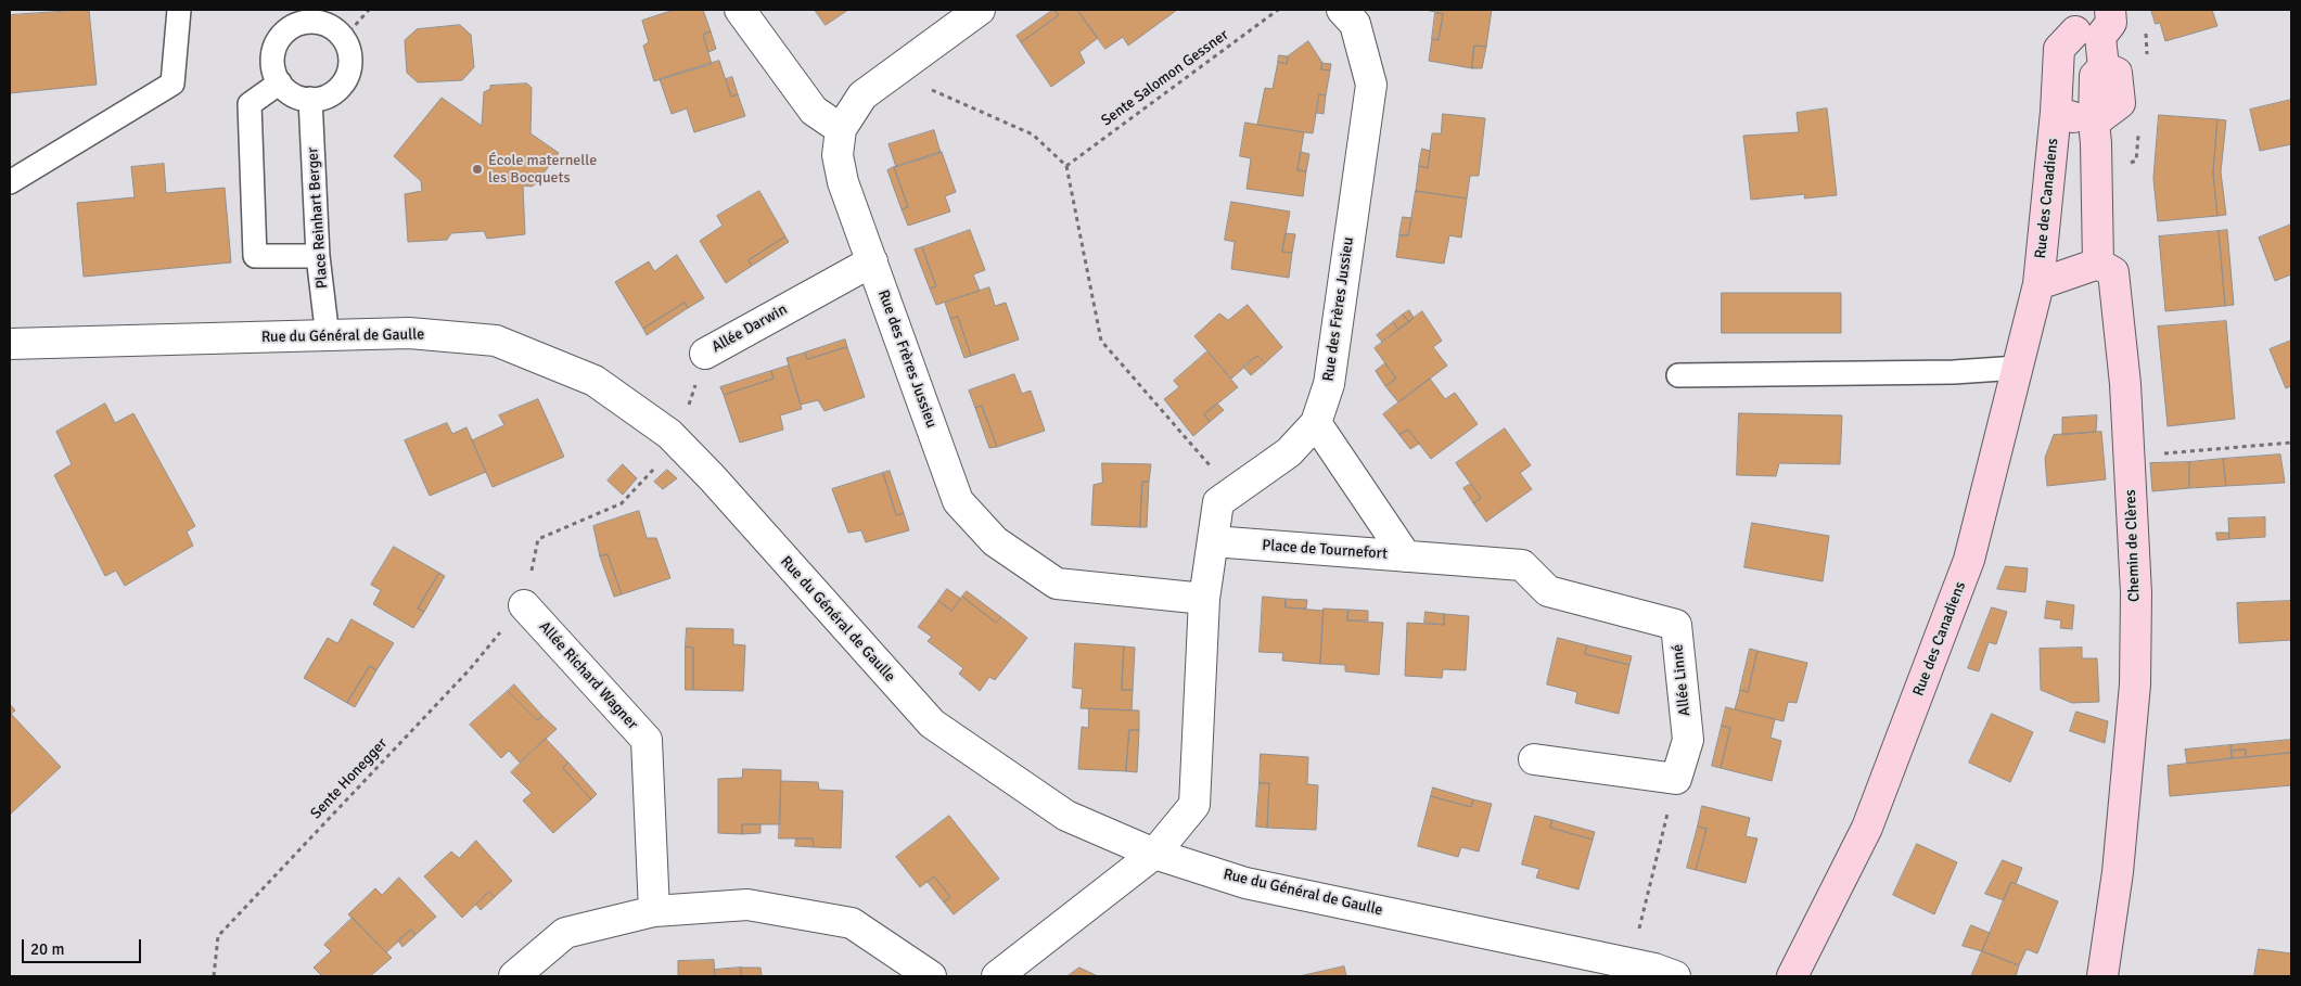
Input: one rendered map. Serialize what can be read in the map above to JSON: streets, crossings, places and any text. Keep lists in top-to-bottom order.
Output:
{
  "streets": {
    "street": [
      "Rue des Canadiens",
      "Rue des Frères Jussieu",
      "Allée Darwin",
      "Rue du Général de Gaulle",
      "Chemin de Clères",
      "Place de Tournefort",
      "Allée Richard Wagner",
      "Allée Linné"
    ],
    "lane": ["Place Reinhart Berger"],
    "path": ["Sente Salomon Gessner", "Sente Honegger"]
  },
  "crossings": [
    ["Rue des Canadiens", "Chemin de Clères"],
    ["Place Reinhart Berger", "Rue du Général de Gaulle"],
    ["Rue des Frères Jussieu", "Allée Darwin"],
    ["Rue des Frères Jussieu", "Rue du Général de Gaulle"],
    ["Rue des Frères Jussieu", "Place de Tournefort"],
    ["Allée Darwin", "Rue du Général de Gaulle"],
    ["Allée Darwin", "Allée Richard Wagner"],
    ["Allée Darwin", "Sente Honegger"],
    ["Place de Tournefort", "Allée Linné"],
    ["Allée Richard Wagner", "Sente Honegger"]
  ],
  "places": ["École maternelle les Bocquets"],
  "scale_bar": "20 m"
}
